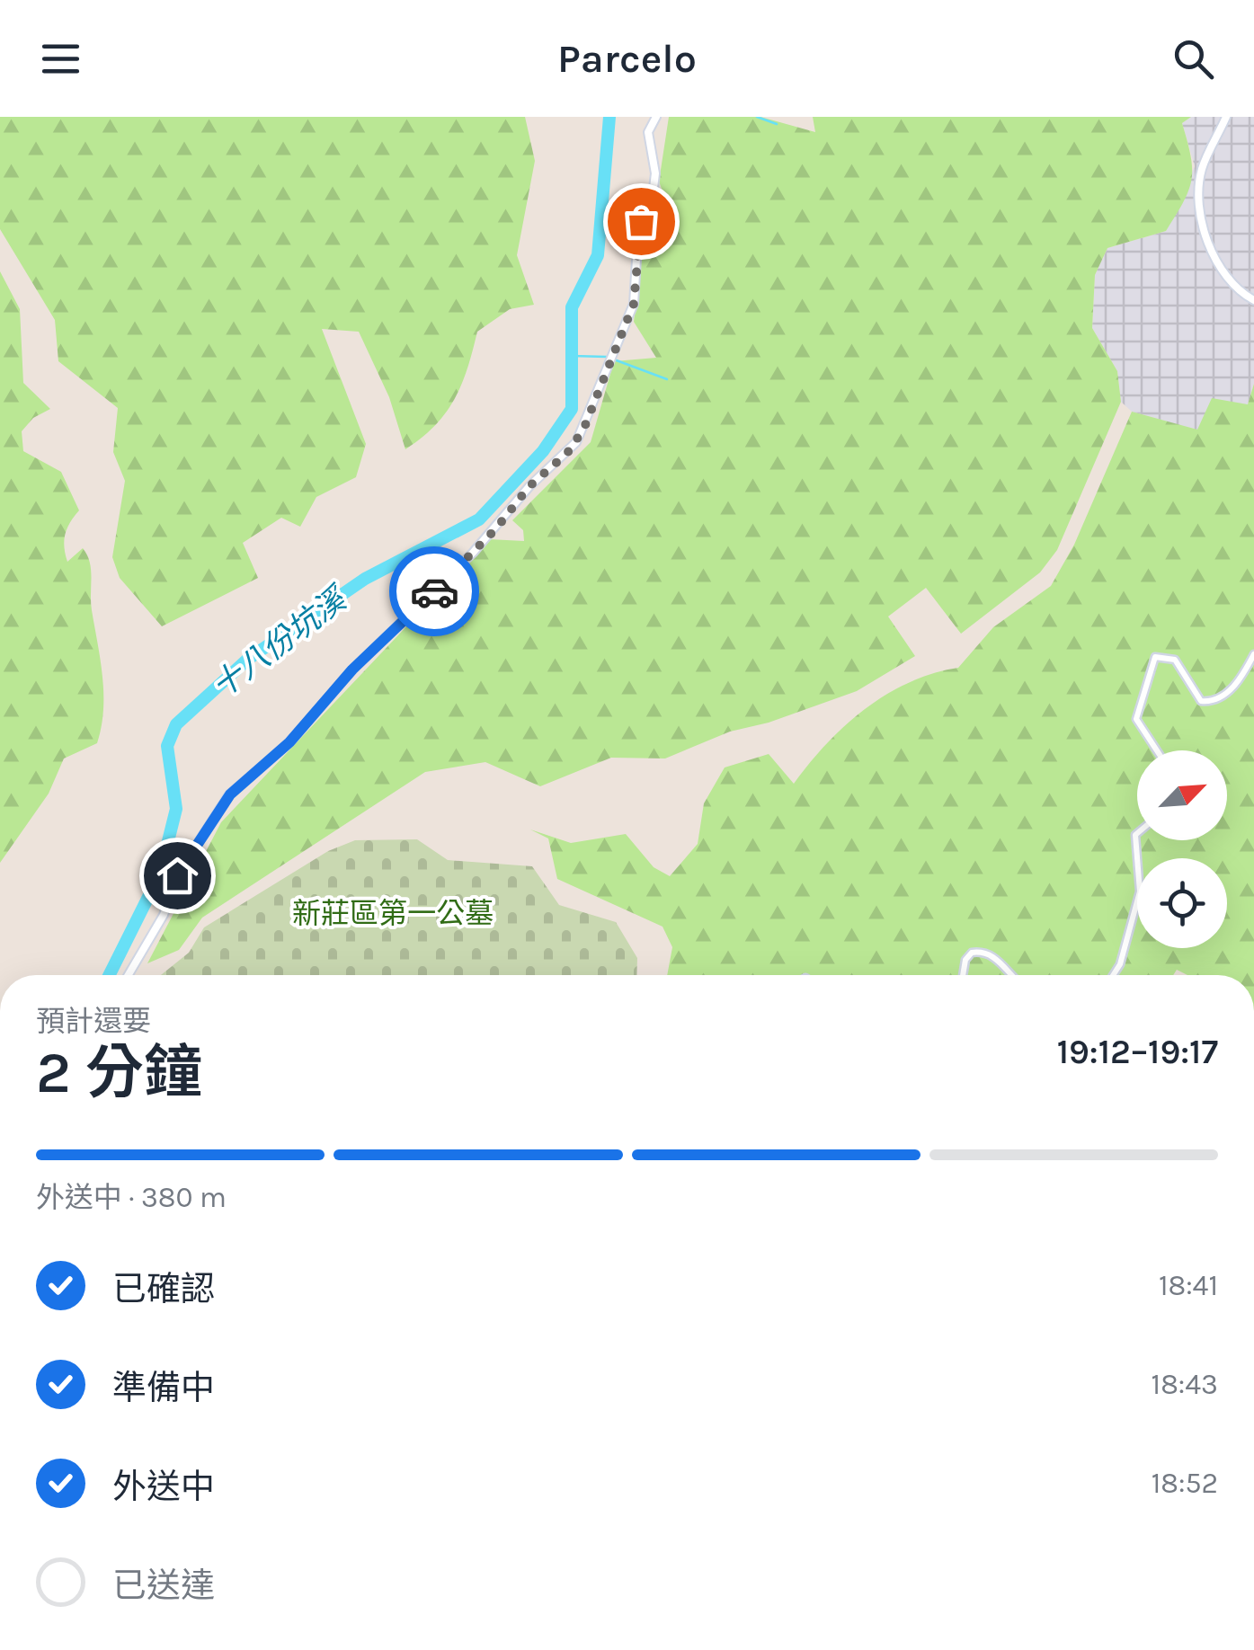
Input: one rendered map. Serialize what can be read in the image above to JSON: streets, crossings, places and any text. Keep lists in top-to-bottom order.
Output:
{
  "water": ["十八份坑溪"],
  "parks": ["新莊區第一公墓"],
  "north": "top right",
  "page": {
    "header": "Parcelo",
    "heading": ["2 分鐘", "預計還要", "19:12–19:17"],
    "bar": "外送中 · 380 m",
    "list": [
      ["已確認", "18:41"],
      ["準備中", "18:43"],
      ["外送中", "18:52"],
      "已送達"
    ]
  }
}
